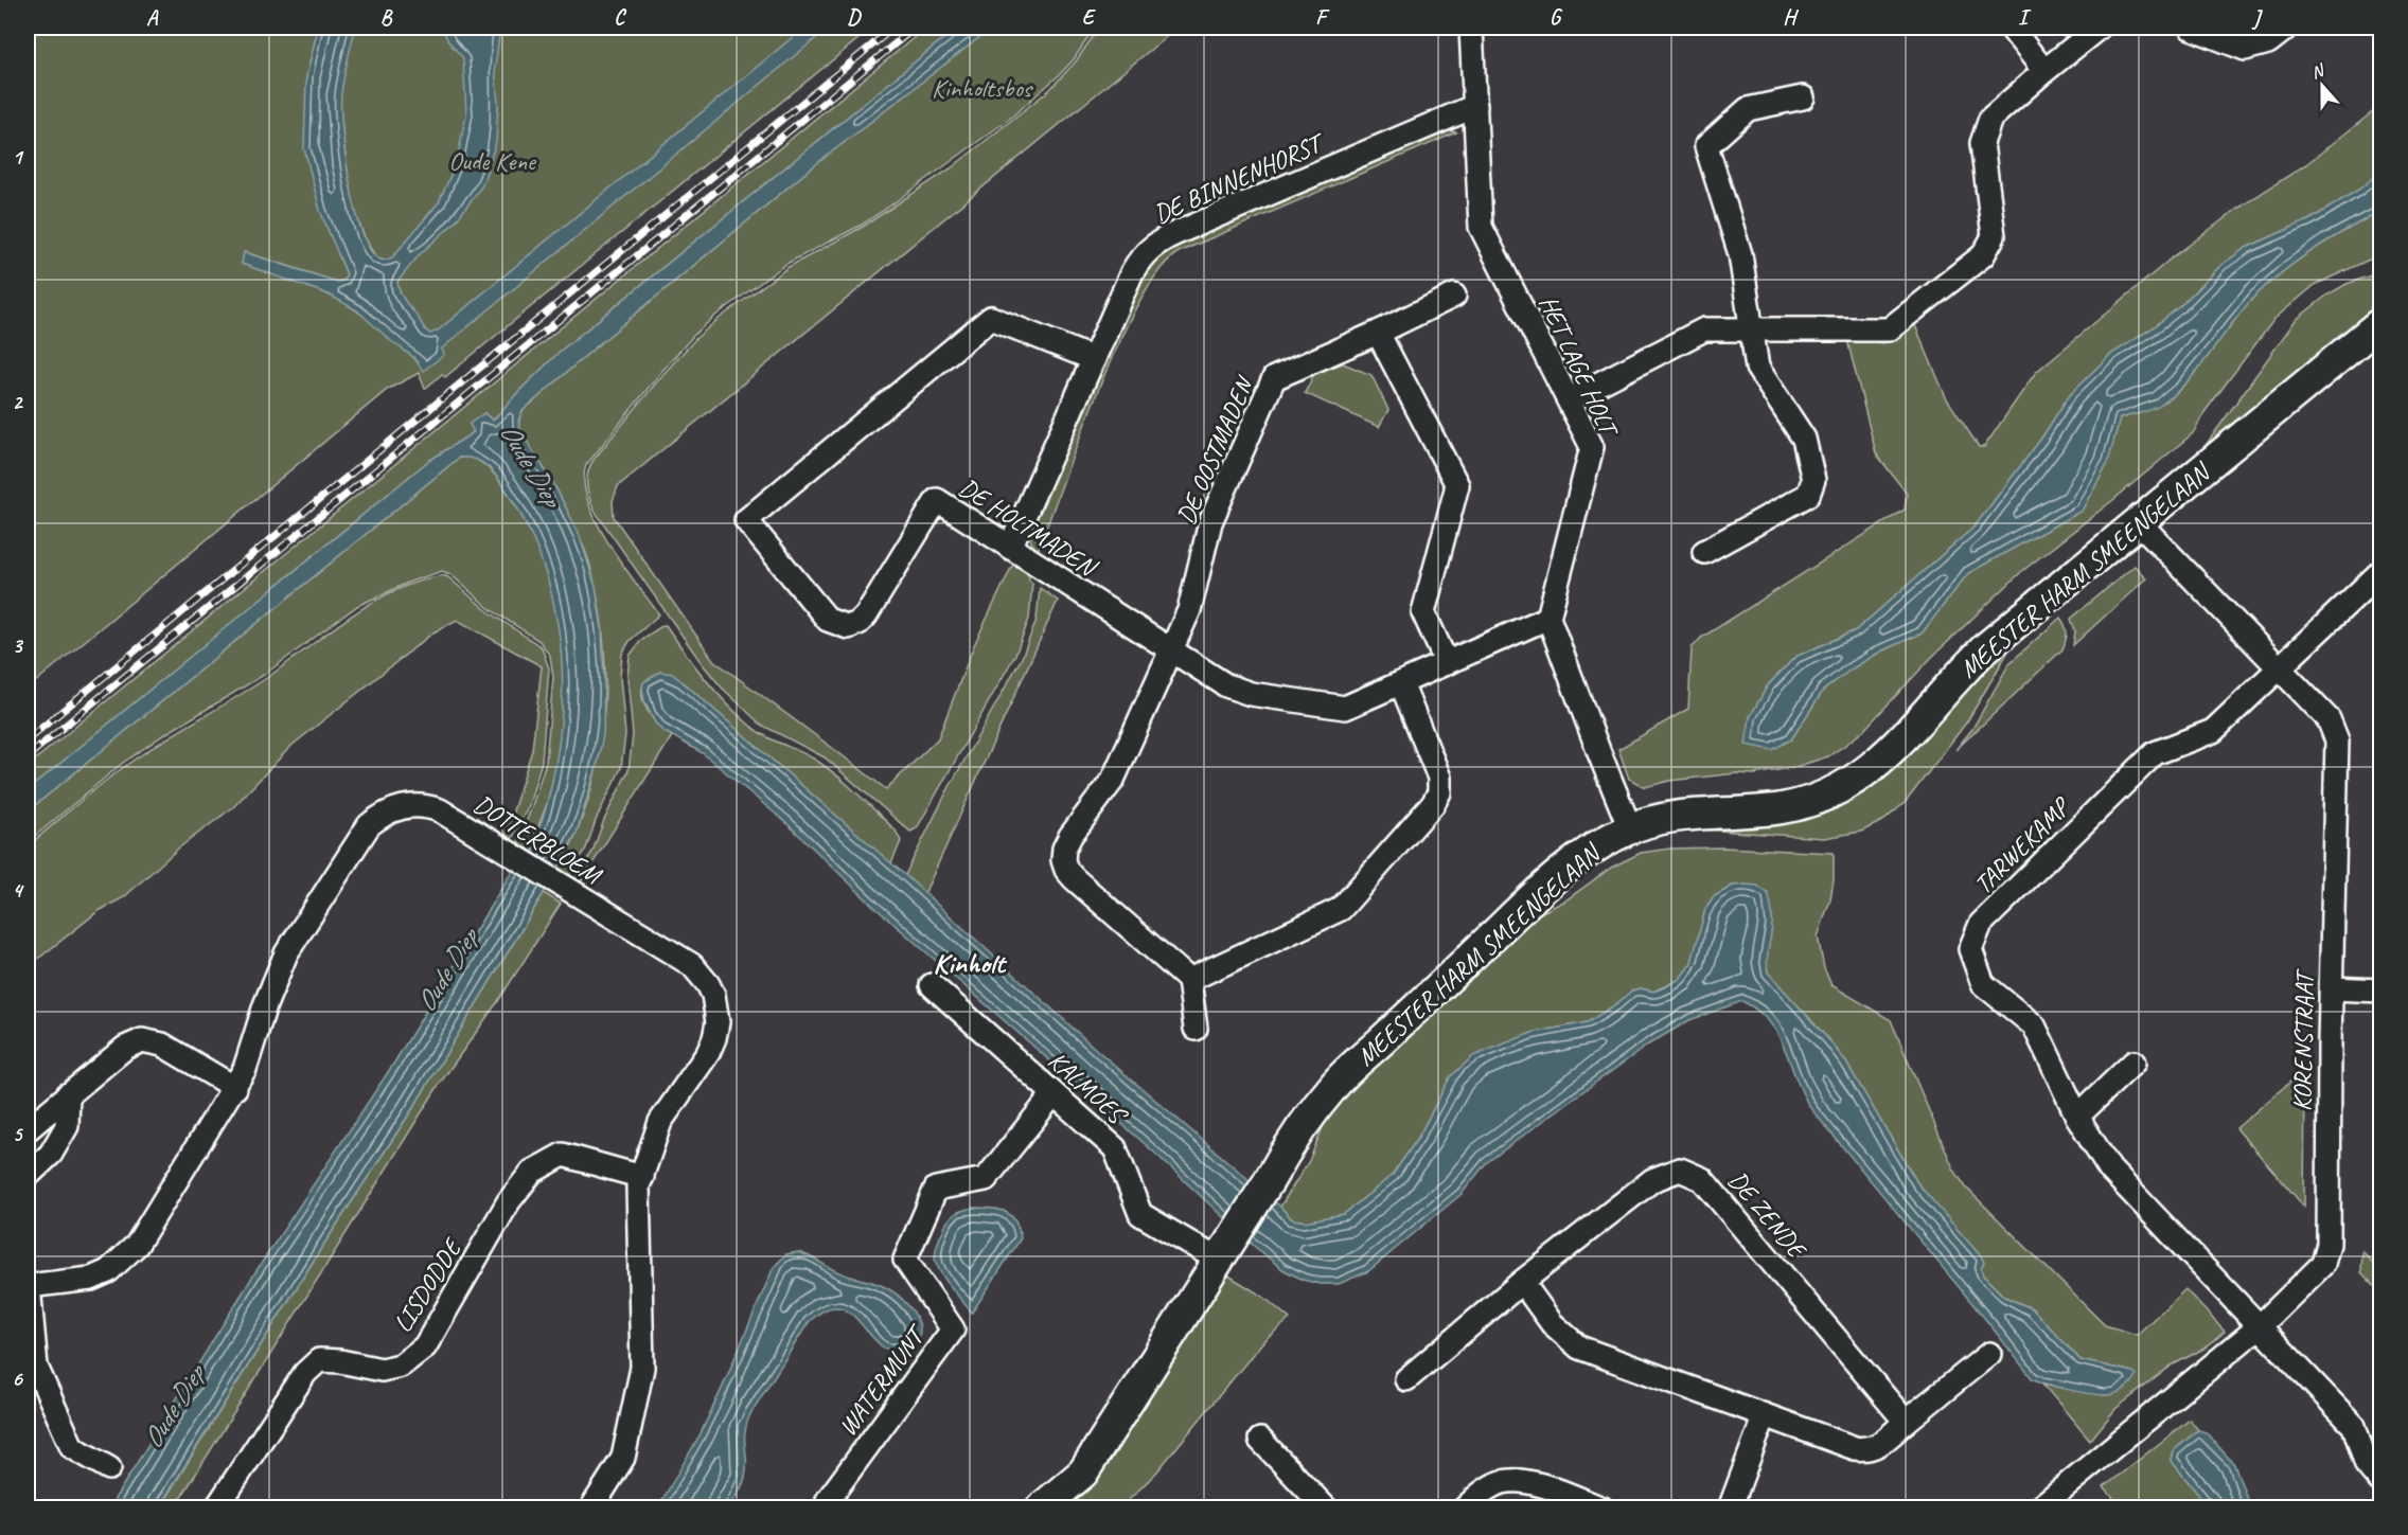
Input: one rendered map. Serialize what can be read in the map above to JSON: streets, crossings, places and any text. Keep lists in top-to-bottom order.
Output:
{
  "streets": {
    "street": [
      "DE BINNENHORST",
      "HET LAGE HOLT",
      "DE OOSTMADEN",
      "DE HOLTMADEN",
      "MEESTER HARM SMEENGELAAN",
      "DOTTERBLOEM",
      "TARWEKAMP",
      "KORENSTRAAT",
      "KALMOES",
      "DE ZENDE",
      "LISDODDE",
      "WATERMUNT"
    ]
  },
  "crossings": [
    ["DE BINNENHORST", "HET LAGE HOLT"],
    ["DE BINNENHORST", "DE HOLTMADEN"],
    ["HET LAGE HOLT", "DE HOLTMADEN"],
    ["DE OOSTMADEN", "DE HOLTMADEN"],
    ["MEESTER HARM SMEENGELAAN", "KORENSTRAAT"],
    ["MEESTER HARM SMEENGELAAN", "KALMOES"],
    ["DOTTERBLOEM", "LISDODDE"],
    ["TARWEKAMP", "KORENSTRAAT"],
    ["KALMOES", "WATERMUNT"]
  ],
  "districts": ["Kinholt"],
  "water": ["Oude Diep"],
  "parks": ["Kinholtsbos", "Oude Kene"],
  "north": "top",
  "grid": {
    "columns": [
      "A",
      "B",
      "C",
      "D",
      "E",
      "F",
      "G",
      "H",
      "I",
      "J"
    ],
    "rows": [
      "1",
      "2",
      "3",
      "4",
      "5",
      "6"
    ]
  }
}
